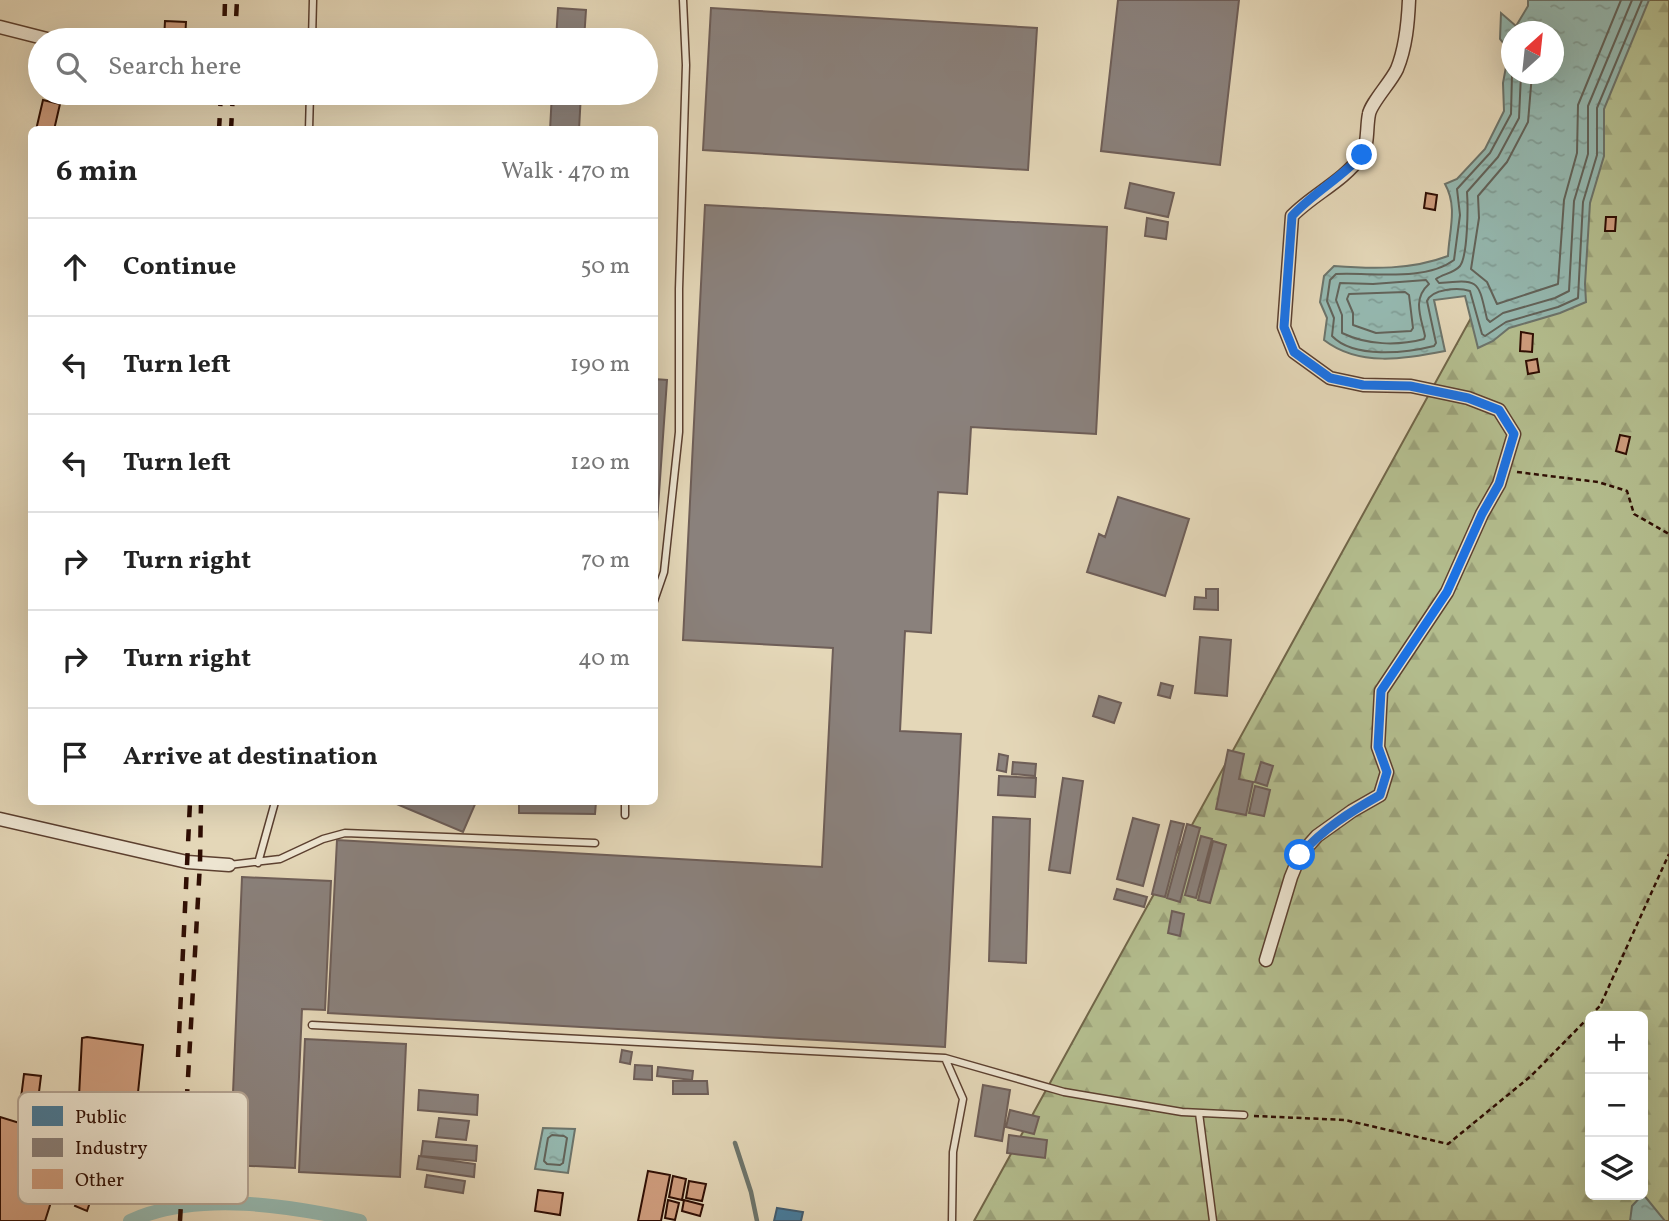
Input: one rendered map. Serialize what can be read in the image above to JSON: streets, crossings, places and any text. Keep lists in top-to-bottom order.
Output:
{
  "legend": ["Public", "Industry", "Other"],
  "north": "top right",
  "page": {
    "search": "Search here",
    "heading": ["6 min", "Walk · 470 m"],
    "list": [
      ["Continue", "50 m"],
      ["Turn left", "190 m"],
      ["Turn left", "120 m"],
      ["Turn right", "70 m"],
      ["Turn right", "40 m"],
      "Arrive at destination"
    ],
    "map_buttons": ["+", "−"]
  }
}
